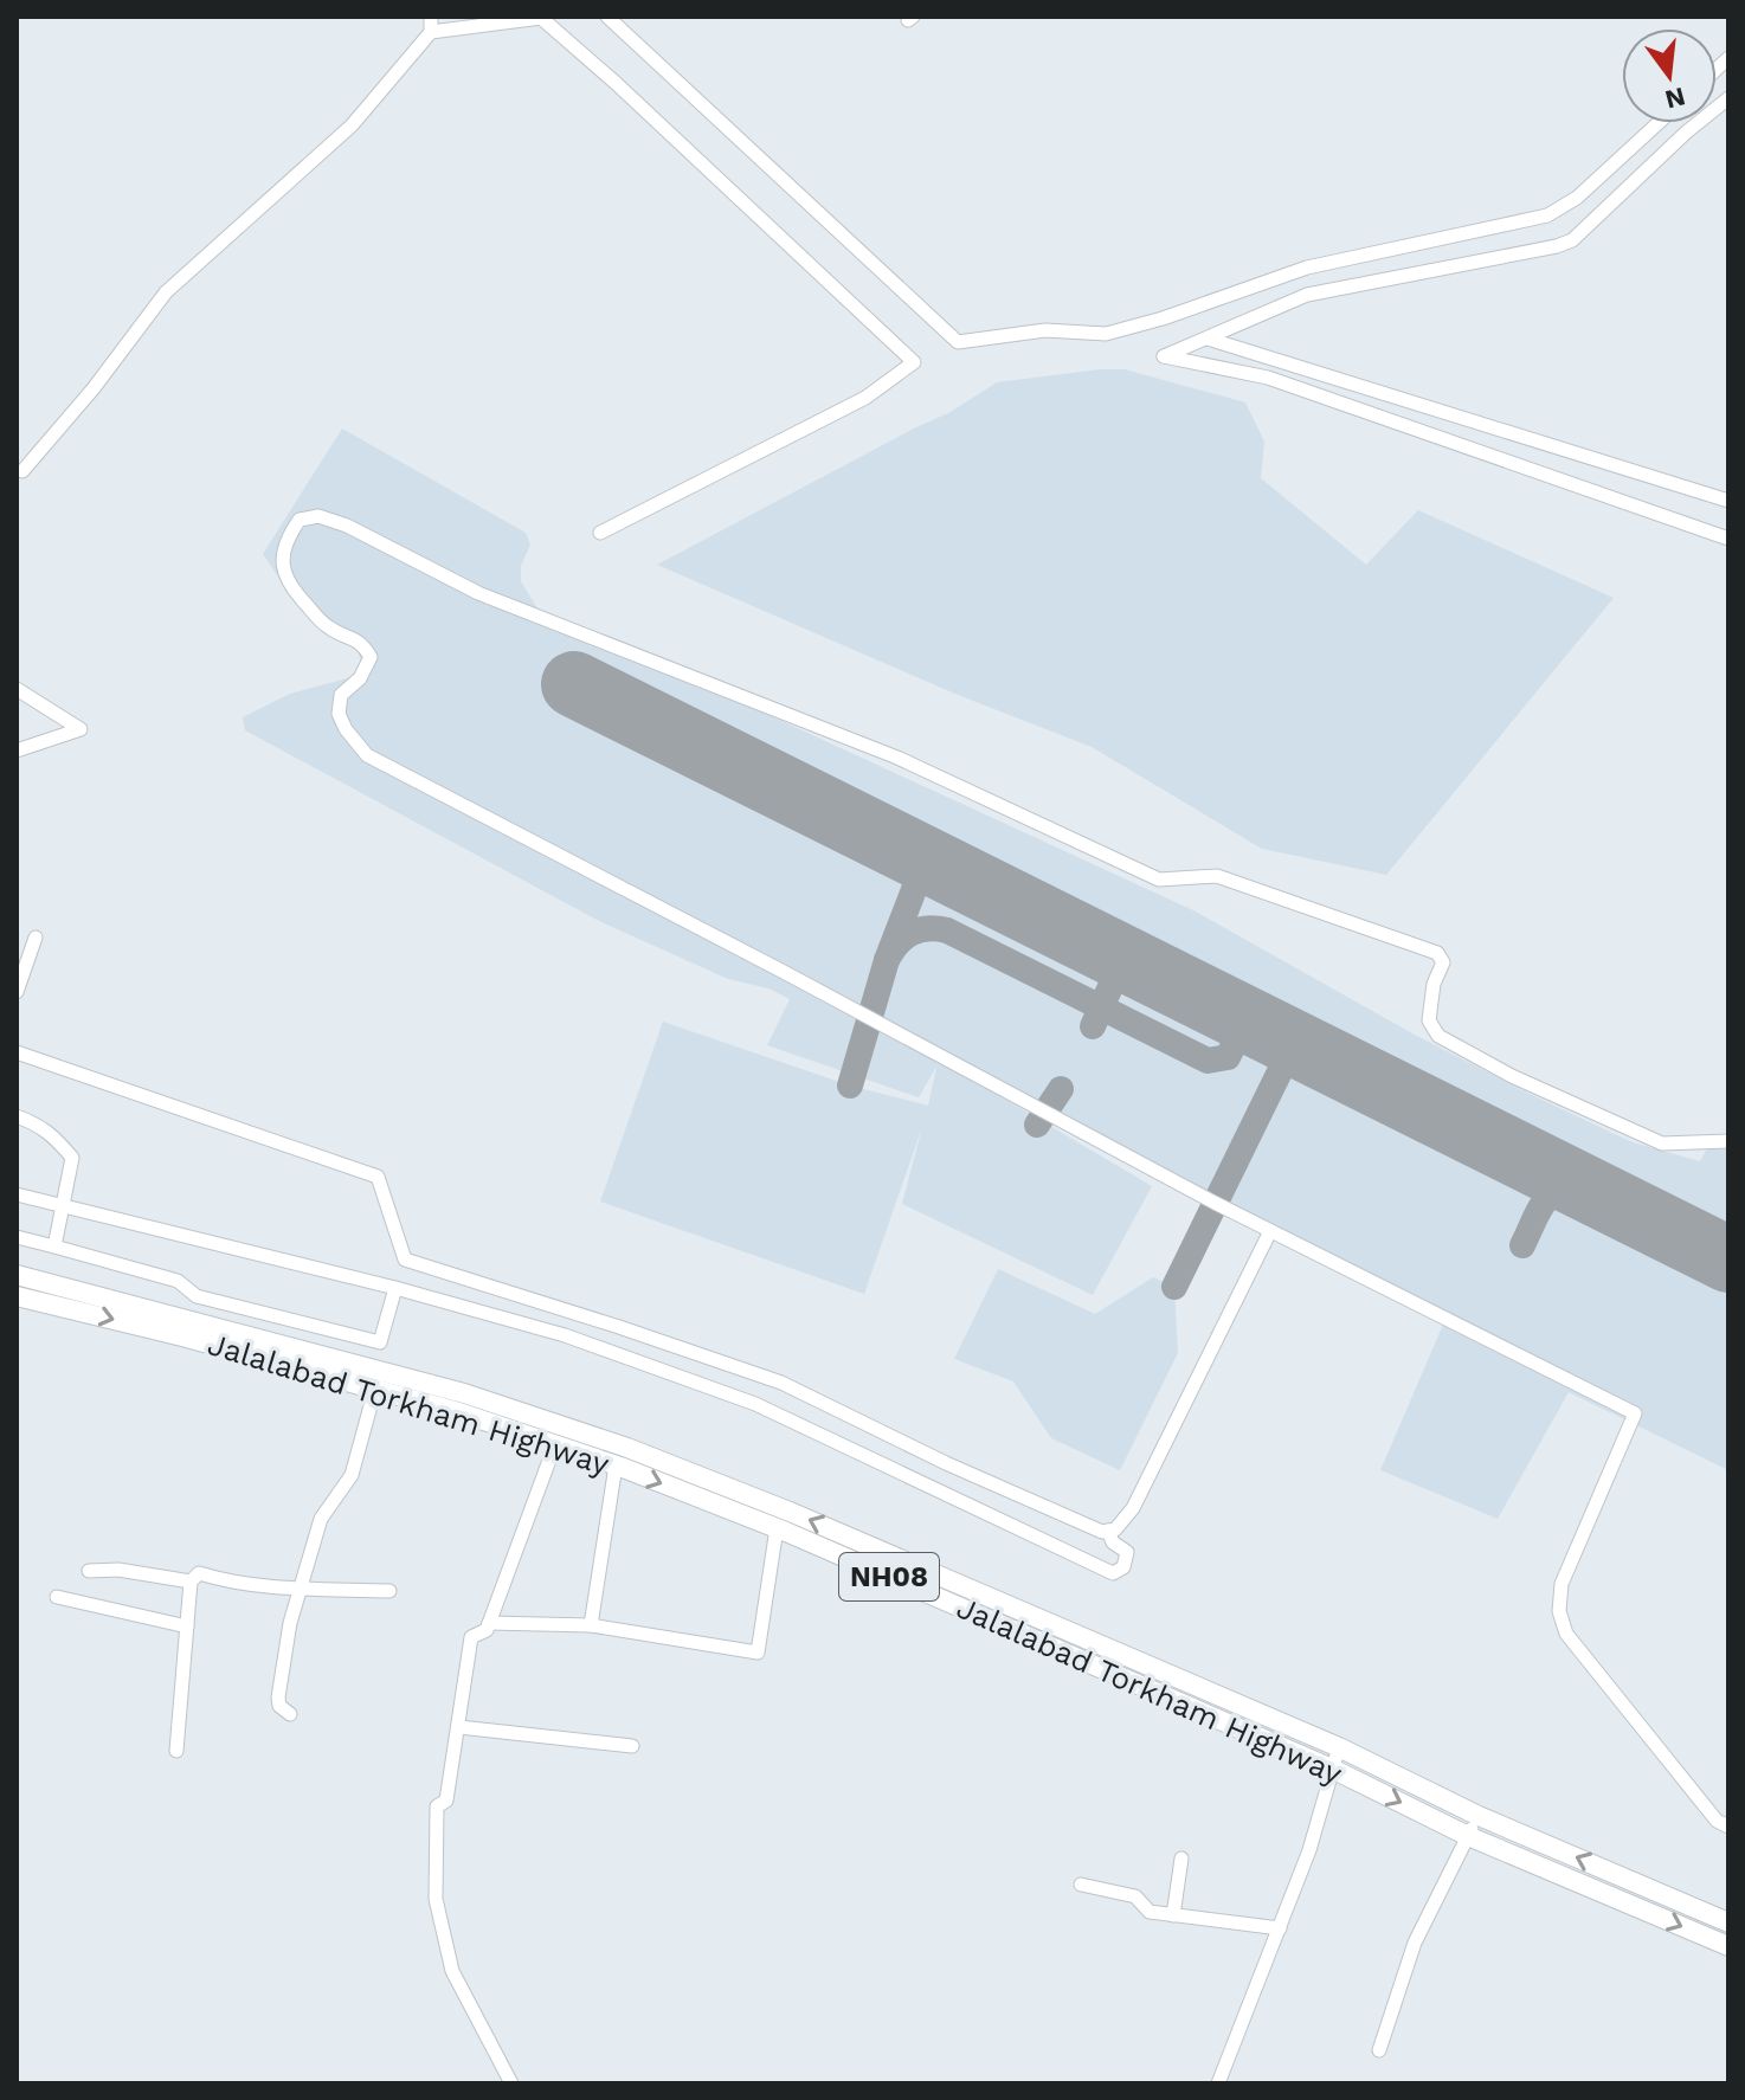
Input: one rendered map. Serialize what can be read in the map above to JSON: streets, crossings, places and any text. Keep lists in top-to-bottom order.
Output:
{
  "streets": {
    "highway": ["Jalalabad Torkham Highway", "NH08"]
  },
  "north": "bottom"
}
